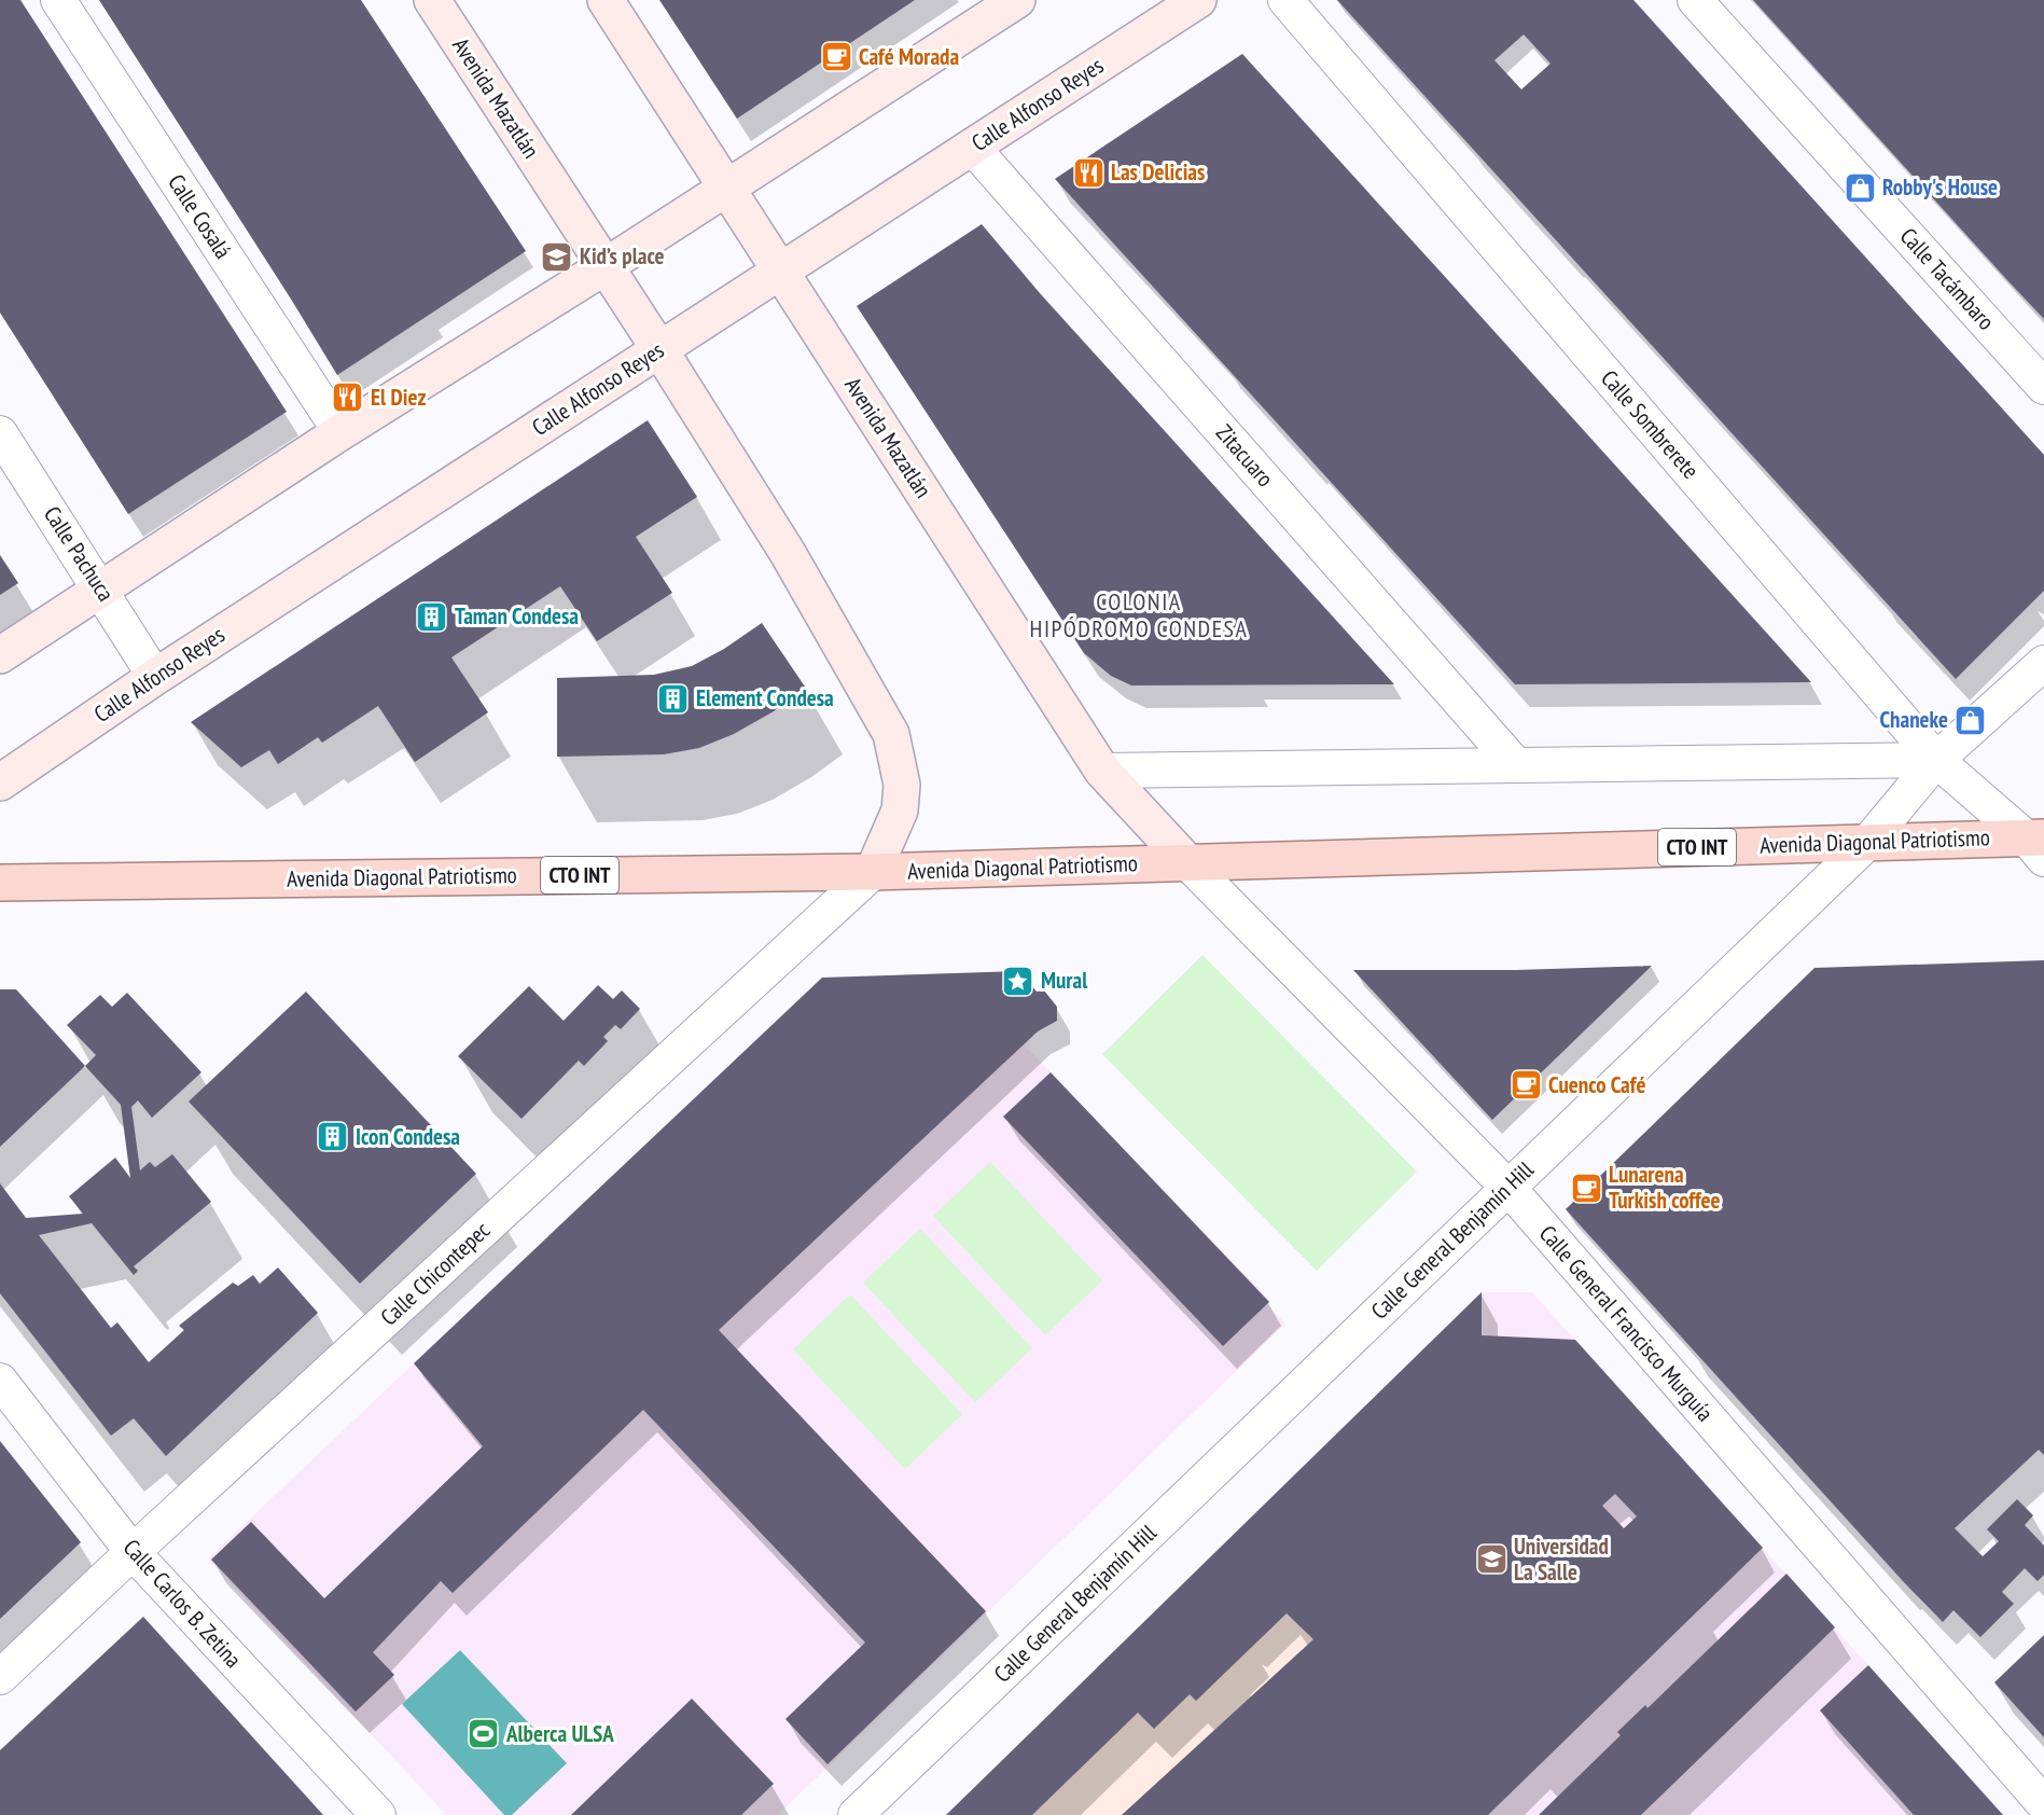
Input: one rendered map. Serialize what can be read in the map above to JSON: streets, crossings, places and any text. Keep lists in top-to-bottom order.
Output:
{
  "streets": {
    "main road": [
      "Avenida Mazatlán",
      "Calle Alfonso Reyes",
      "Avenida Diagonal Patriotismo",
      "CTO INT"
    ],
    "street": [
      "Calle Cosalá",
      "Calle Tacámbaro",
      "Calle Sombrerete",
      "Zitacuaro",
      "Calle Pachuca",
      "Calle General Benjamín Hill",
      "Calle Chicontepec",
      "Calle General Francisco Murguía",
      "Calle Carlos B. Zetina"
    ]
  },
  "crossings": [
    ["Avenida Mazatlán", "Calle Alfonso Reyes"],
    ["Avenida Mazatlán", "Avenida Diagonal Patriotismo"],
    ["Avenida Mazatlán", "Calle Chicontepec"],
    ["Avenida Mazatlán", "Calle General Francisco Murguía"],
    ["Calle Alfonso Reyes", "Zitacuaro"],
    ["Calle Alfonso Reyes", "Calle Pachuca"],
    ["Calle Sombrerete", "Avenida Diagonal Patriotismo"],
    ["Calle Sombrerete", "Calle General Benjamín Hill"],
    ["Avenida Diagonal Patriotismo", "Calle General Benjamín Hill"],
    ["Avenida Diagonal Patriotismo", "Calle Chicontepec"],
    ["Avenida Diagonal Patriotismo", "Calle General Francisco Murguía"],
    ["Calle General Benjamín Hill", "Calle General Francisco Murguía"],
    ["Calle Chicontepec", "Calle Carlos B. Zetina"]
  ],
  "districts": ["COLONIA HIPÓDROMO CONDESA"],
  "places": {
    "cafe": ["Café Morada", "Cuenco Café", "Lunarena Turkish coffee"],
    "restaurant": ["Las Delicias", "El Diez"],
    "shop": ["Robby's House", "Chaneke"],
    "school or university": ["Kid’s place", "Universidad La Salle"],
    "building": ["Taman Condesa", "Element Condesa", "Icon Condesa"],
    "place": ["Mural"],
    "sports": ["Alberca ULSA"]
  }
}
